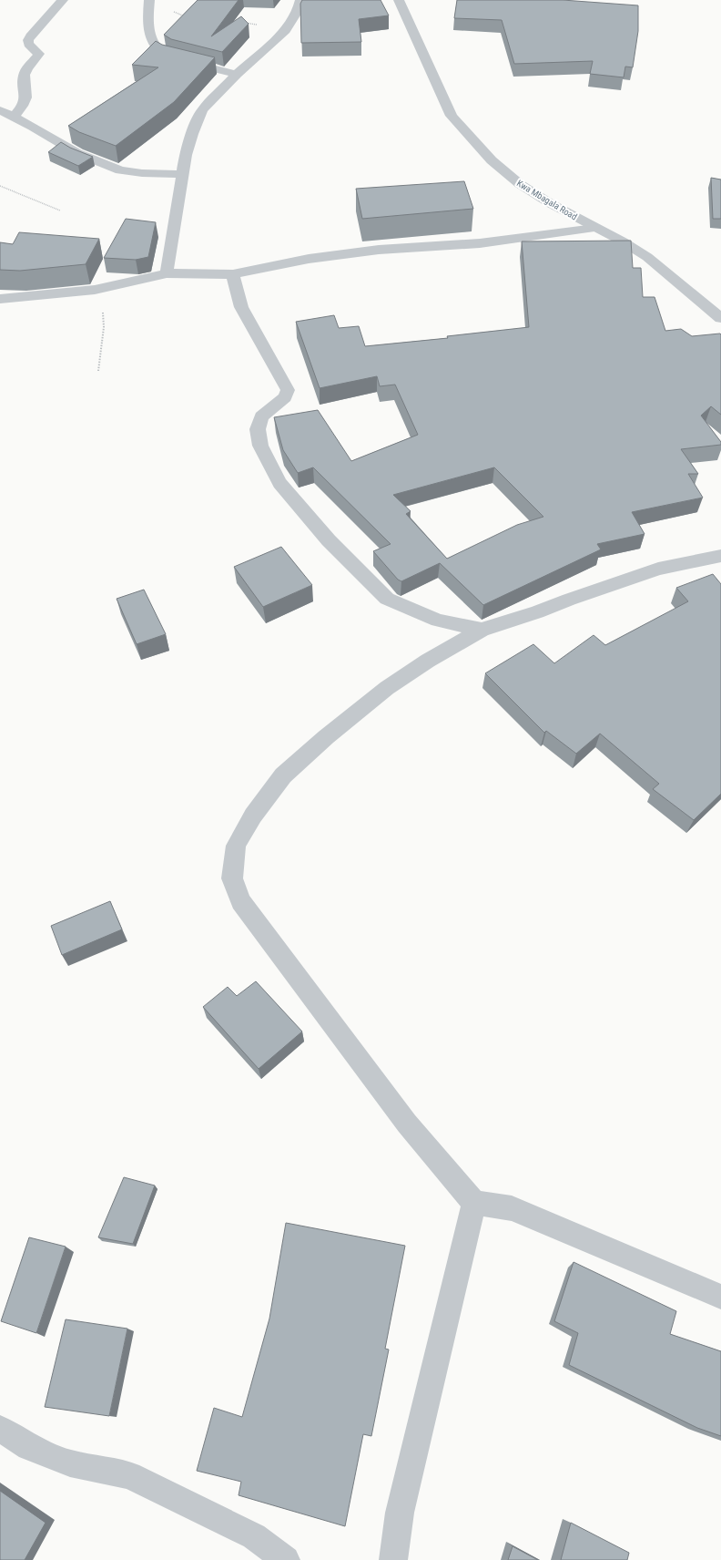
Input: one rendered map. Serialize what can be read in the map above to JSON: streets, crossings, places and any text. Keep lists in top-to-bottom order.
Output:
{
  "streets": {
    "street": ["Kwa Mbagala Road"]
  }
}
